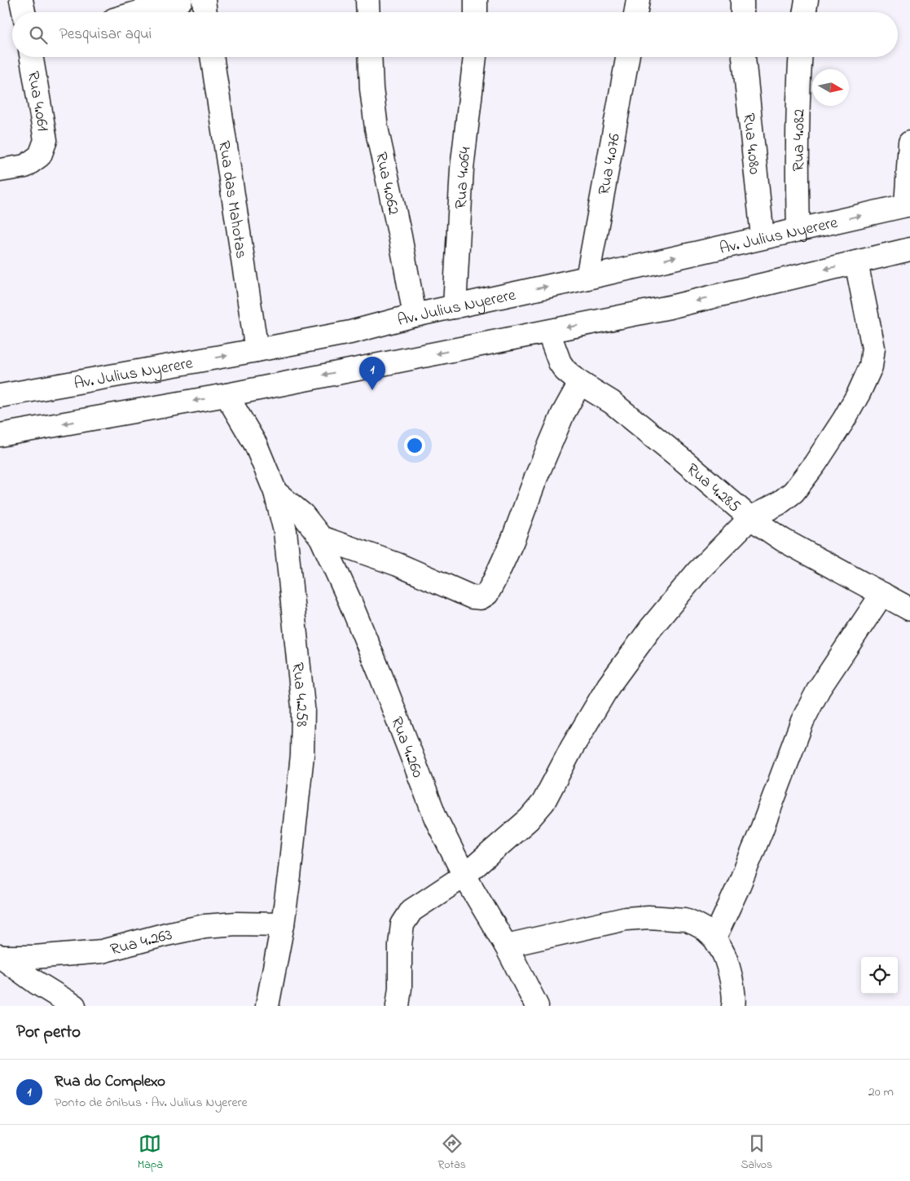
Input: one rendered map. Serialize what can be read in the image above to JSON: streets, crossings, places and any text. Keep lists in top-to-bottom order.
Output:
{
  "streets": {
    "street": [
      "Rua 4.061",
      "Rua 4.082",
      "Rua 4.080",
      "Rua 4.076",
      "Rua 4.064",
      "Rua 4.062",
      "Rua das Mahotas",
      "Av. Julius Nyerere",
      "Rua 4.285",
      "Rua 4.258",
      "Rua 4.260",
      "Rua 4.263"
    ]
  },
  "crossings": [
    ["Rua 4.082", "Av. Julius Nyerere"],
    ["Rua 4.080", "Av. Julius Nyerere"],
    ["Rua 4.076", "Av. Julius Nyerere"],
    ["Rua 4.064", "Av. Julius Nyerere"],
    ["Rua 4.062", "Av. Julius Nyerere"],
    ["Rua das Mahotas", "Av. Julius Nyerere"],
    ["Rua 4.258", "Rua 4.260"],
    ["Rua 4.258", "Rua 4.263"]
  ],
  "north": "right",
  "page": {
    "search": "Pesquisar aqui",
    "pins": "1",
    "heading": "Por perto",
    "list": [
      {
        "mark": "1",
        "name": "Rua do Complexo",
        "note": "Ponto de ônibus · Av. Julius Nyerere",
        "value": "20 m"
      }
    ],
    "nav": ["Mapa", "Rotas", "Salvos"]
  }
}
